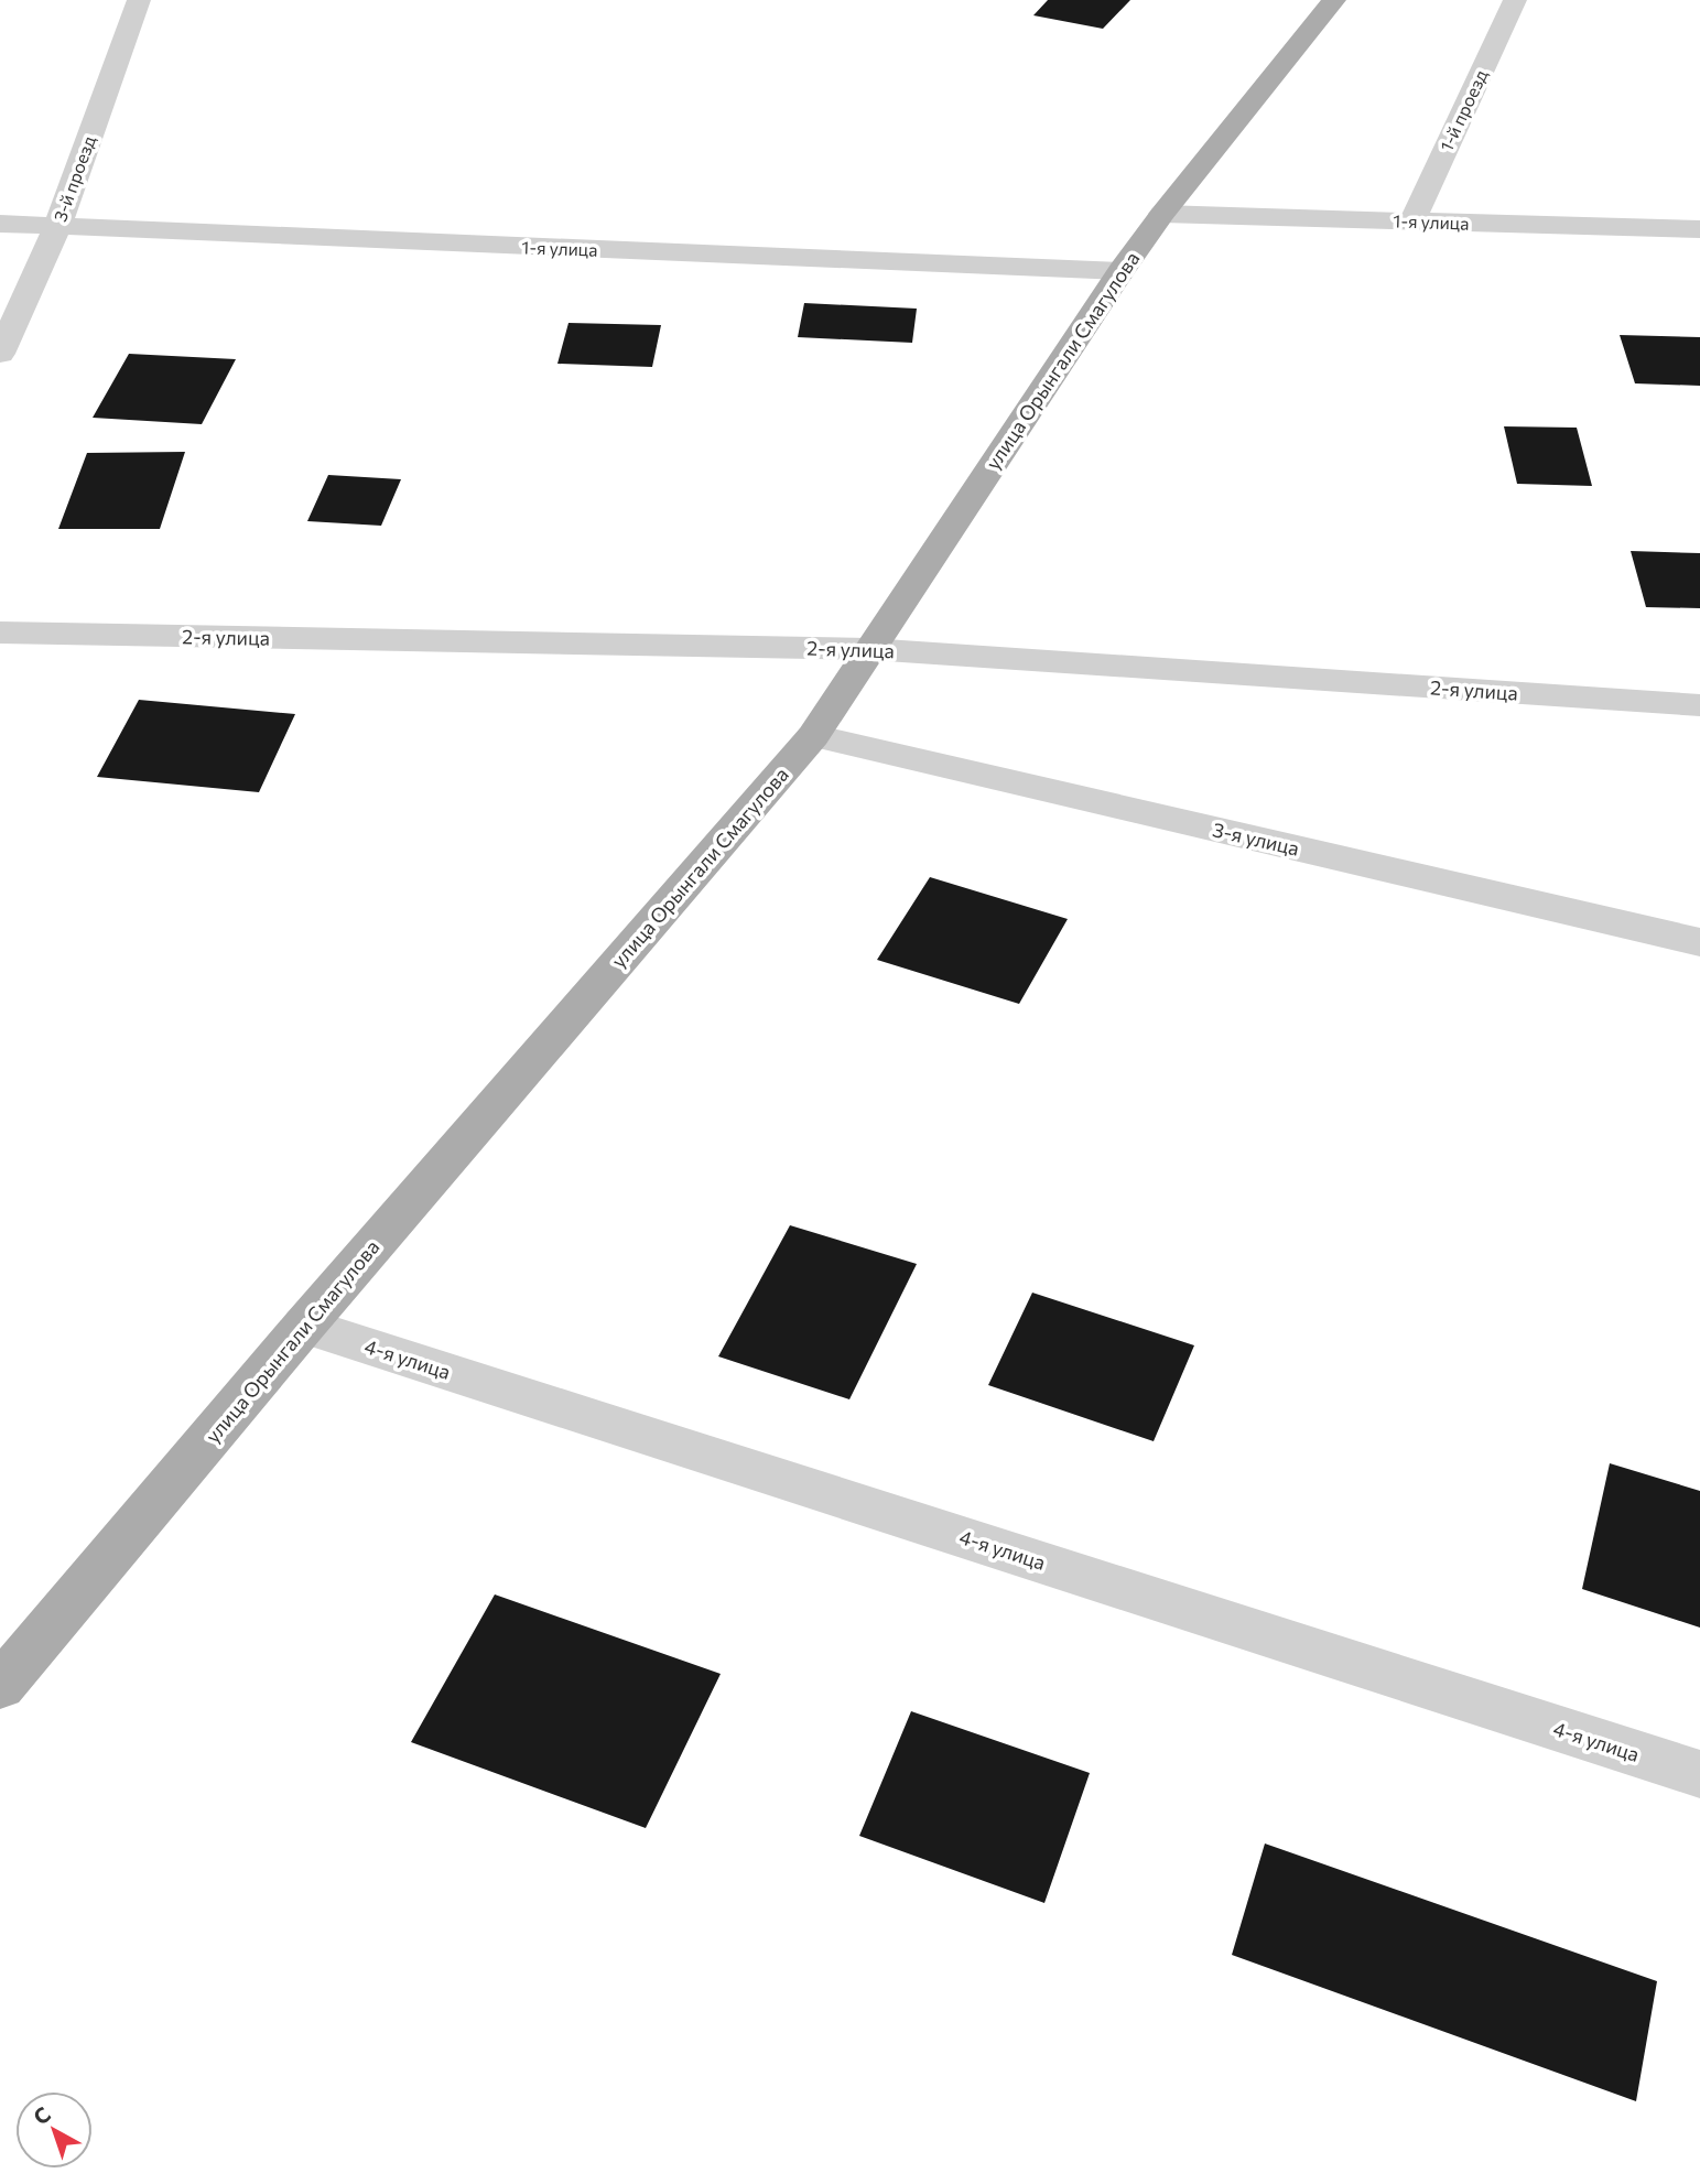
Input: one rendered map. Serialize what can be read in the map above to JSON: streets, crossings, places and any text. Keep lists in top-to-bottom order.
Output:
{
  "streets": {
    "main road": ["улица Орынгали Смагулова"],
    "street": [
      "1-й проезд",
      "3-й проезд",
      "1-я улица",
      "2-я улица",
      "3-я улица",
      "4-я улица"
    ]
  },
  "crossings": [
    ["1-й проезд", "1-я улица"],
    ["3-й проезд", "1-я улица"],
    ["1-я улица", "улица Орынгали Смагулова"],
    ["улица Орынгали Смагулова", "2-я улица"],
    ["улица Орынгали Смагулова", "3-я улица"],
    ["улица Орынгали Смагулова", "4-я улица"]
  ],
  "north": "top left"
}
